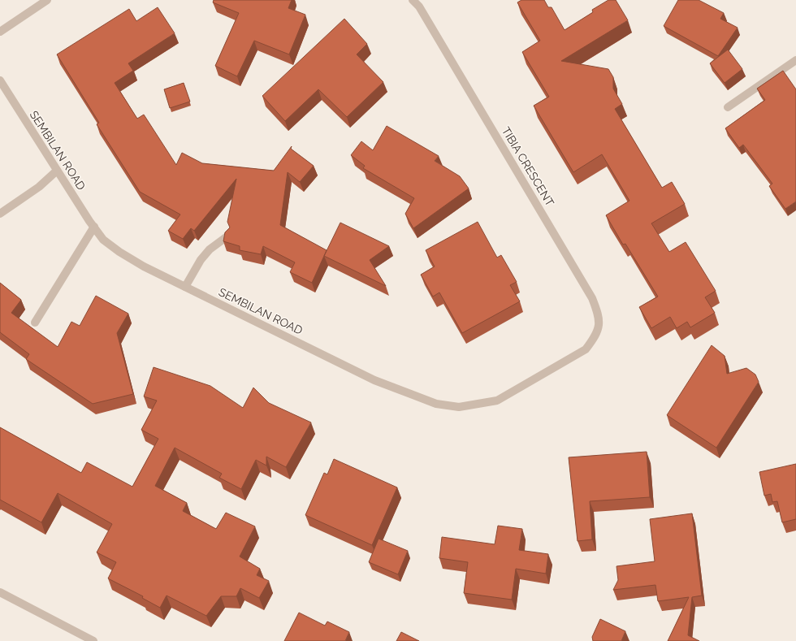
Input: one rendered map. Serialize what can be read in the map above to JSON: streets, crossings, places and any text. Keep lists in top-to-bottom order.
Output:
{
  "streets": {
    "street": ["SEMBILAN ROAD", "TIBIA CRESCENT"]
  },
  "crossings": [
    ["SEMBILAN ROAD", "TIBIA CRESCENT"]
  ]
}
